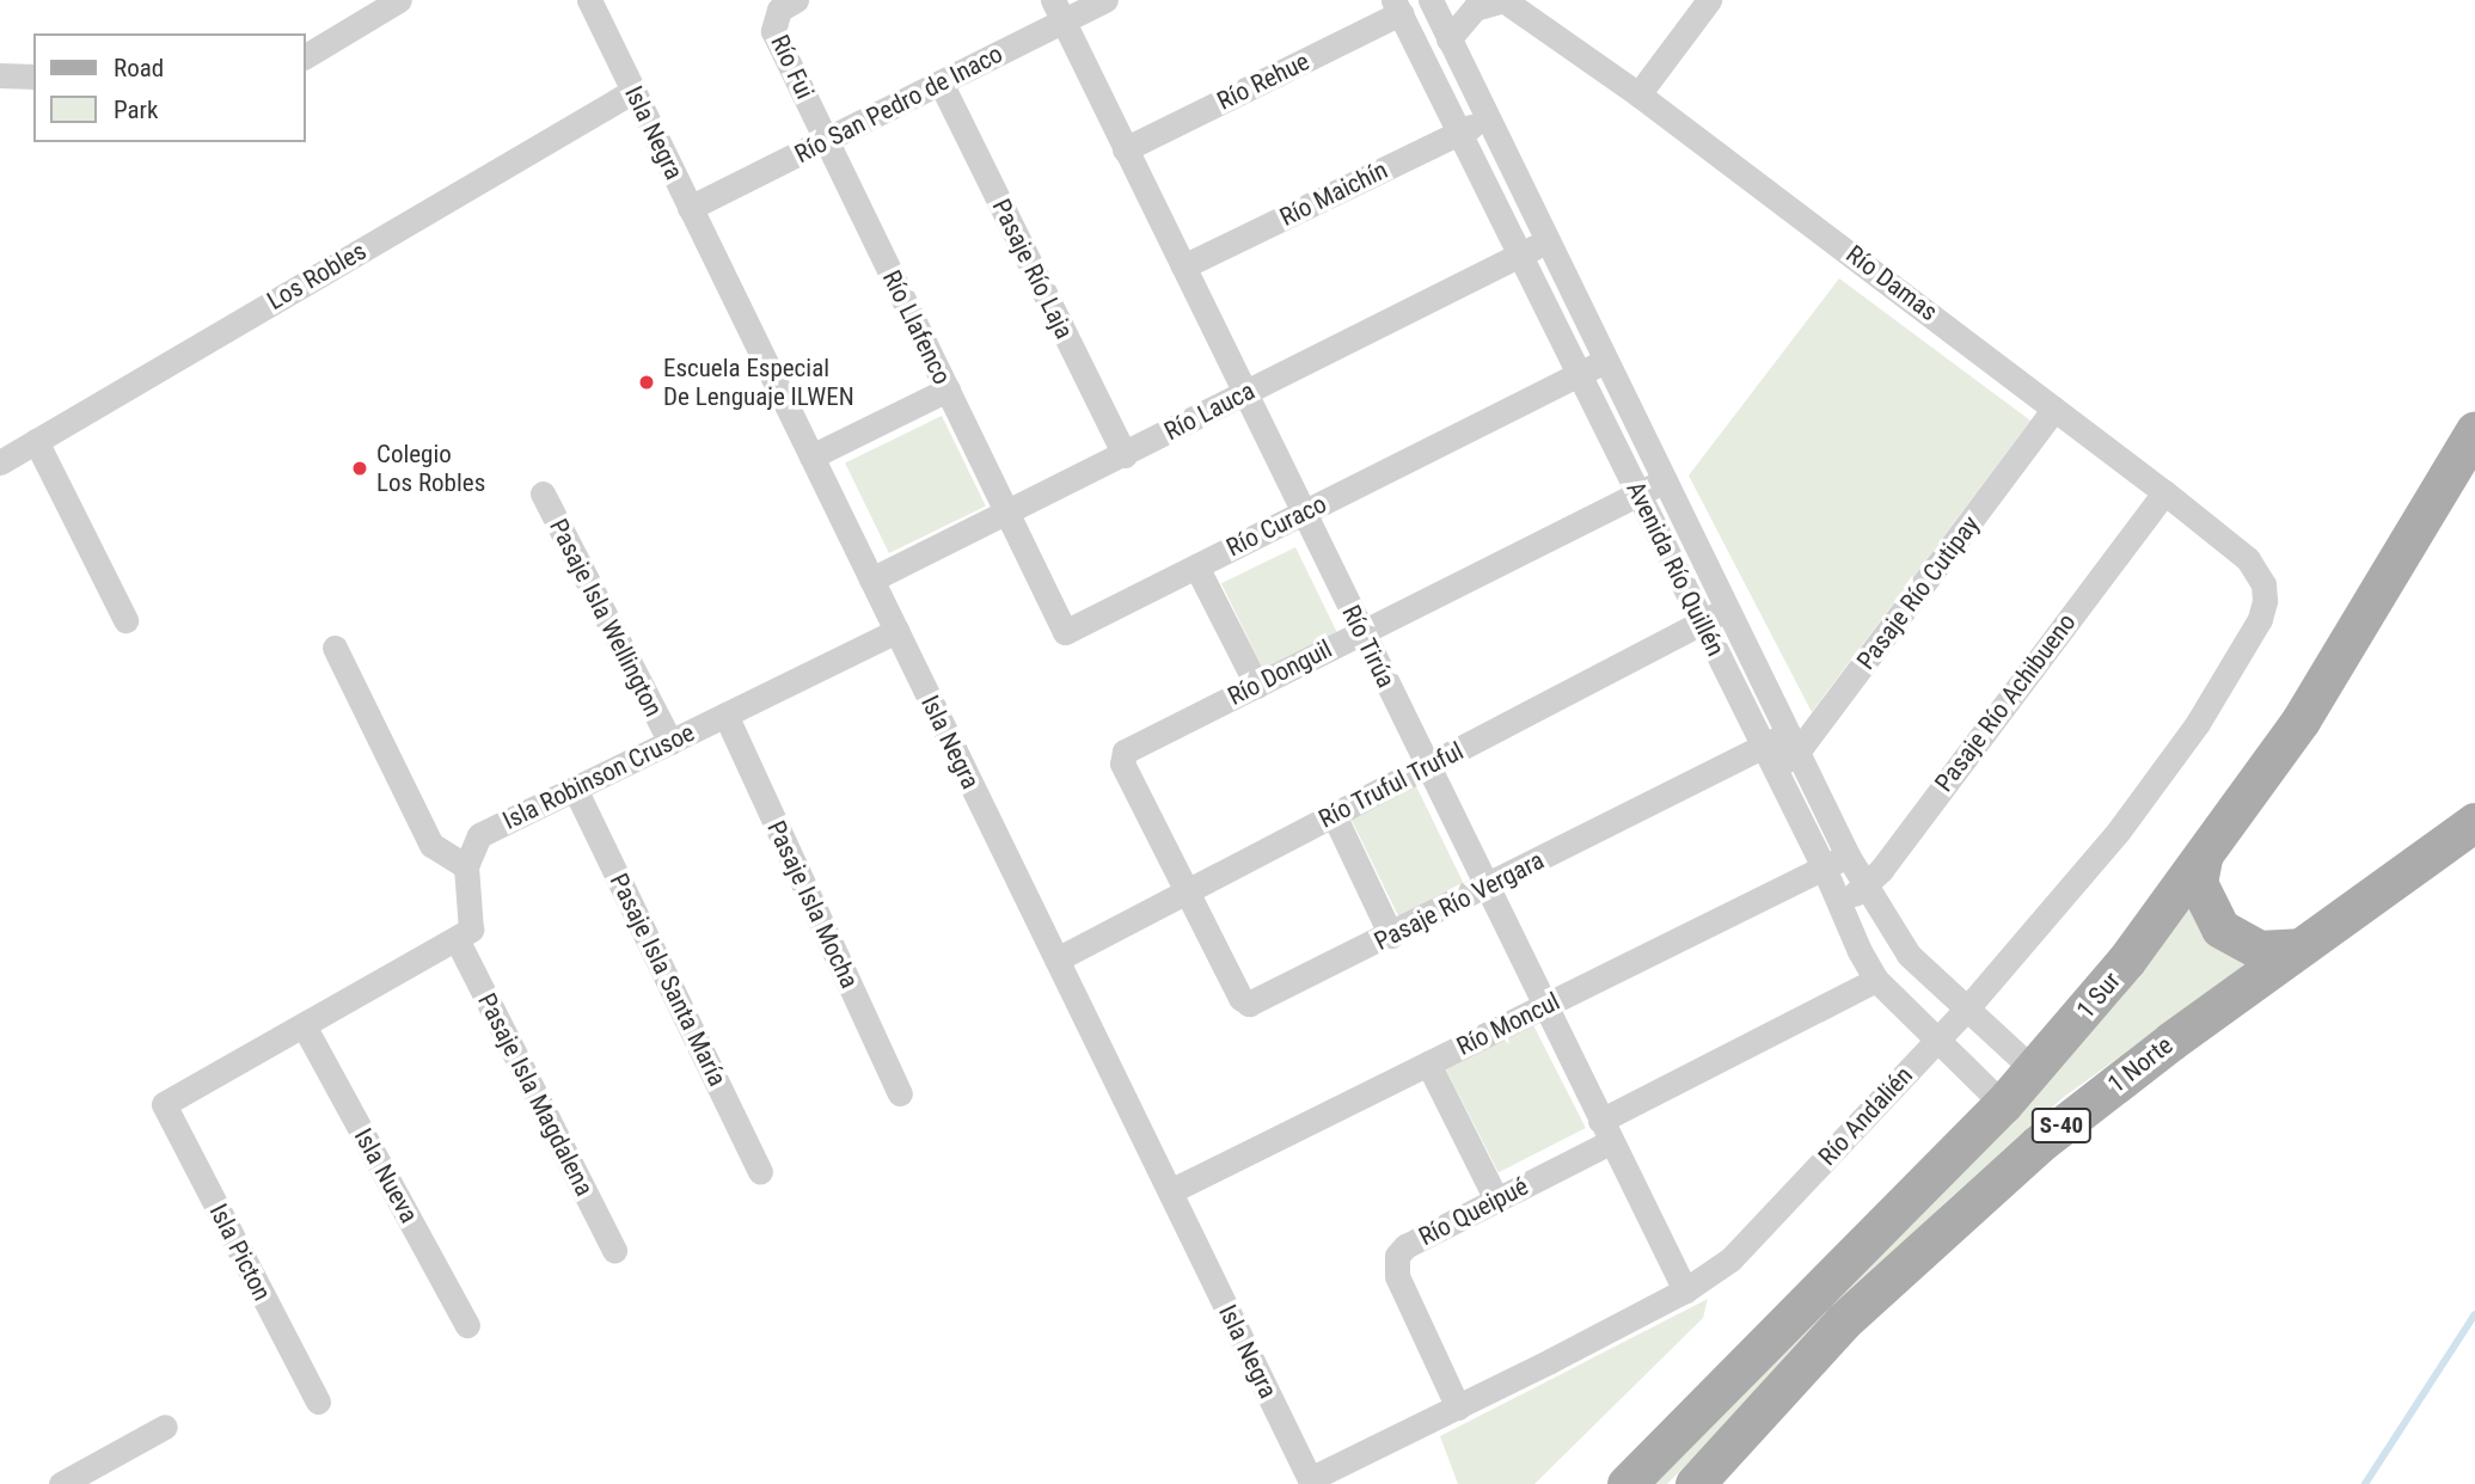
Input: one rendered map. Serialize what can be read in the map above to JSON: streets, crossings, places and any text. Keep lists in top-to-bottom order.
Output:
{
  "streets": {
    "main road": ["1 Sur", "1 Norte", "S-40"],
    "street": [
      "Río Fui",
      "Río Rehue",
      "Río San Pedro de Inaco",
      "Isla Negra",
      "Río Maichín",
      "Pasaje Río Laja",
      "Los Robles",
      "Río Damas",
      "Río Llafenco",
      "Río Lauca",
      "Río Curaco",
      "Avenida Río Quillén",
      "Pasaje Río Cutipay",
      "Pasaje Isla Wellington",
      "Río Tirúa",
      "Río Donguil",
      "Pasaje Río Achibueno",
      "Isla Robinson Crusoe",
      "Río Truful Truful",
      "Pasaje Río Vergara",
      "Pasaje Isla Mocha",
      "Pasaje Isla Santa María",
      "Río Moncul",
      "Pasaje Isla Magdalena",
      "Río Andalién",
      "Isla Nueva",
      "Río Queipué",
      "Isla Picton"
    ]
  },
  "crossings": [
    ["Río Fui", "Río San Pedro de Inaco"],
    ["Río Fui", "Río Llafenco"],
    ["Río Rehue", "Avenida Río Quillén"],
    ["Río Rehue", "Río Tirúa"],
    ["Río San Pedro de Inaco", "Isla Negra"],
    ["Río San Pedro de Inaco", "Pasaje Río Laja"],
    ["Río San Pedro de Inaco", "Río Llafenco"],
    ["Río San Pedro de Inaco", "Río Tirúa"],
    ["Isla Negra", "Los Robles"],
    ["Isla Negra", "Río Lauca"],
    ["Isla Negra", "Isla Robinson Crusoe"],
    ["Isla Negra", "Río Truful Truful"],
    ["Isla Negra", "Río Moncul"],
    ["Isla Negra", "Río Andalién"],
    ["Río Maichín", "Avenida Río Quillén"],
    ["Río Maichín", "Río Tirúa"],
    ["Pasaje Río Laja", "Río Lauca"],
    ["Río Damas", "Pasaje Río Cutipay"],
    ["Río Damas", "Pasaje Río Achibueno"],
    ["Río Damas", "Río Andalién"],
    ["Río Llafenco", "Río Lauca"],
    ["Río Llafenco", "Río Curaco"],
    ["Río Lauca", "Río Curaco"],
    ["Río Lauca", "Avenida Río Quillén"],
    ["Río Lauca", "Río Tirúa"],
    ["Río Curaco", "Avenida Río Quillén"],
    ["Río Curaco", "Río Tirúa"],
    ["Avenida Río Quillén", "Pasaje Río Cutipay"],
    ["Avenida Río Quillén", "Río Donguil"],
    ["Avenida Río Quillén", "Pasaje Río Achibueno"],
    ["Avenida Río Quillén", "Río Truful Truful"],
    ["Avenida Río Quillén", "Pasaje Río Vergara"],
    ["Avenida Río Quillén", "1 Sur"],
    ["Avenida Río Quillén", "Río Moncul"],
    ["Avenida Río Quillén", "Río Andalién"],
    ["Avenida Río Quillén", "Río Queipué"],
    ["Pasaje Río Cutipay", "Pasaje Río Vergara"],
    ["Pasaje Isla Wellington", "Isla Robinson Crusoe"],
    ["Río Tirúa", "Río Donguil"],
    ["Río Tirúa", "Río Truful Truful"],
    ["Río Tirúa", "Pasaje Río Vergara"],
    ["Río Tirúa", "Río Moncul"],
    ["Río Tirúa", "Río Andalién"],
    ["Río Tirúa", "Río Queipué"],
    ["Río Donguil", "Río Truful Truful"],
    ["Río Donguil", "Pasaje Río Vergara"],
    ["Isla Robinson Crusoe", "Pasaje Isla Mocha"],
    ["Isla Robinson Crusoe", "Pasaje Isla Santa María"],
    ["Río Truful Truful", "Pasaje Río Vergara"],
    ["Río Andalién", "Río Queipué"],
    ["Isla Nueva", "Isla Picton"]
  ],
  "places": ["Escuela Especial De Lenguaje ILWEN", "Colegio Los Robles"],
  "legend": ["Road", "Park"]
}
